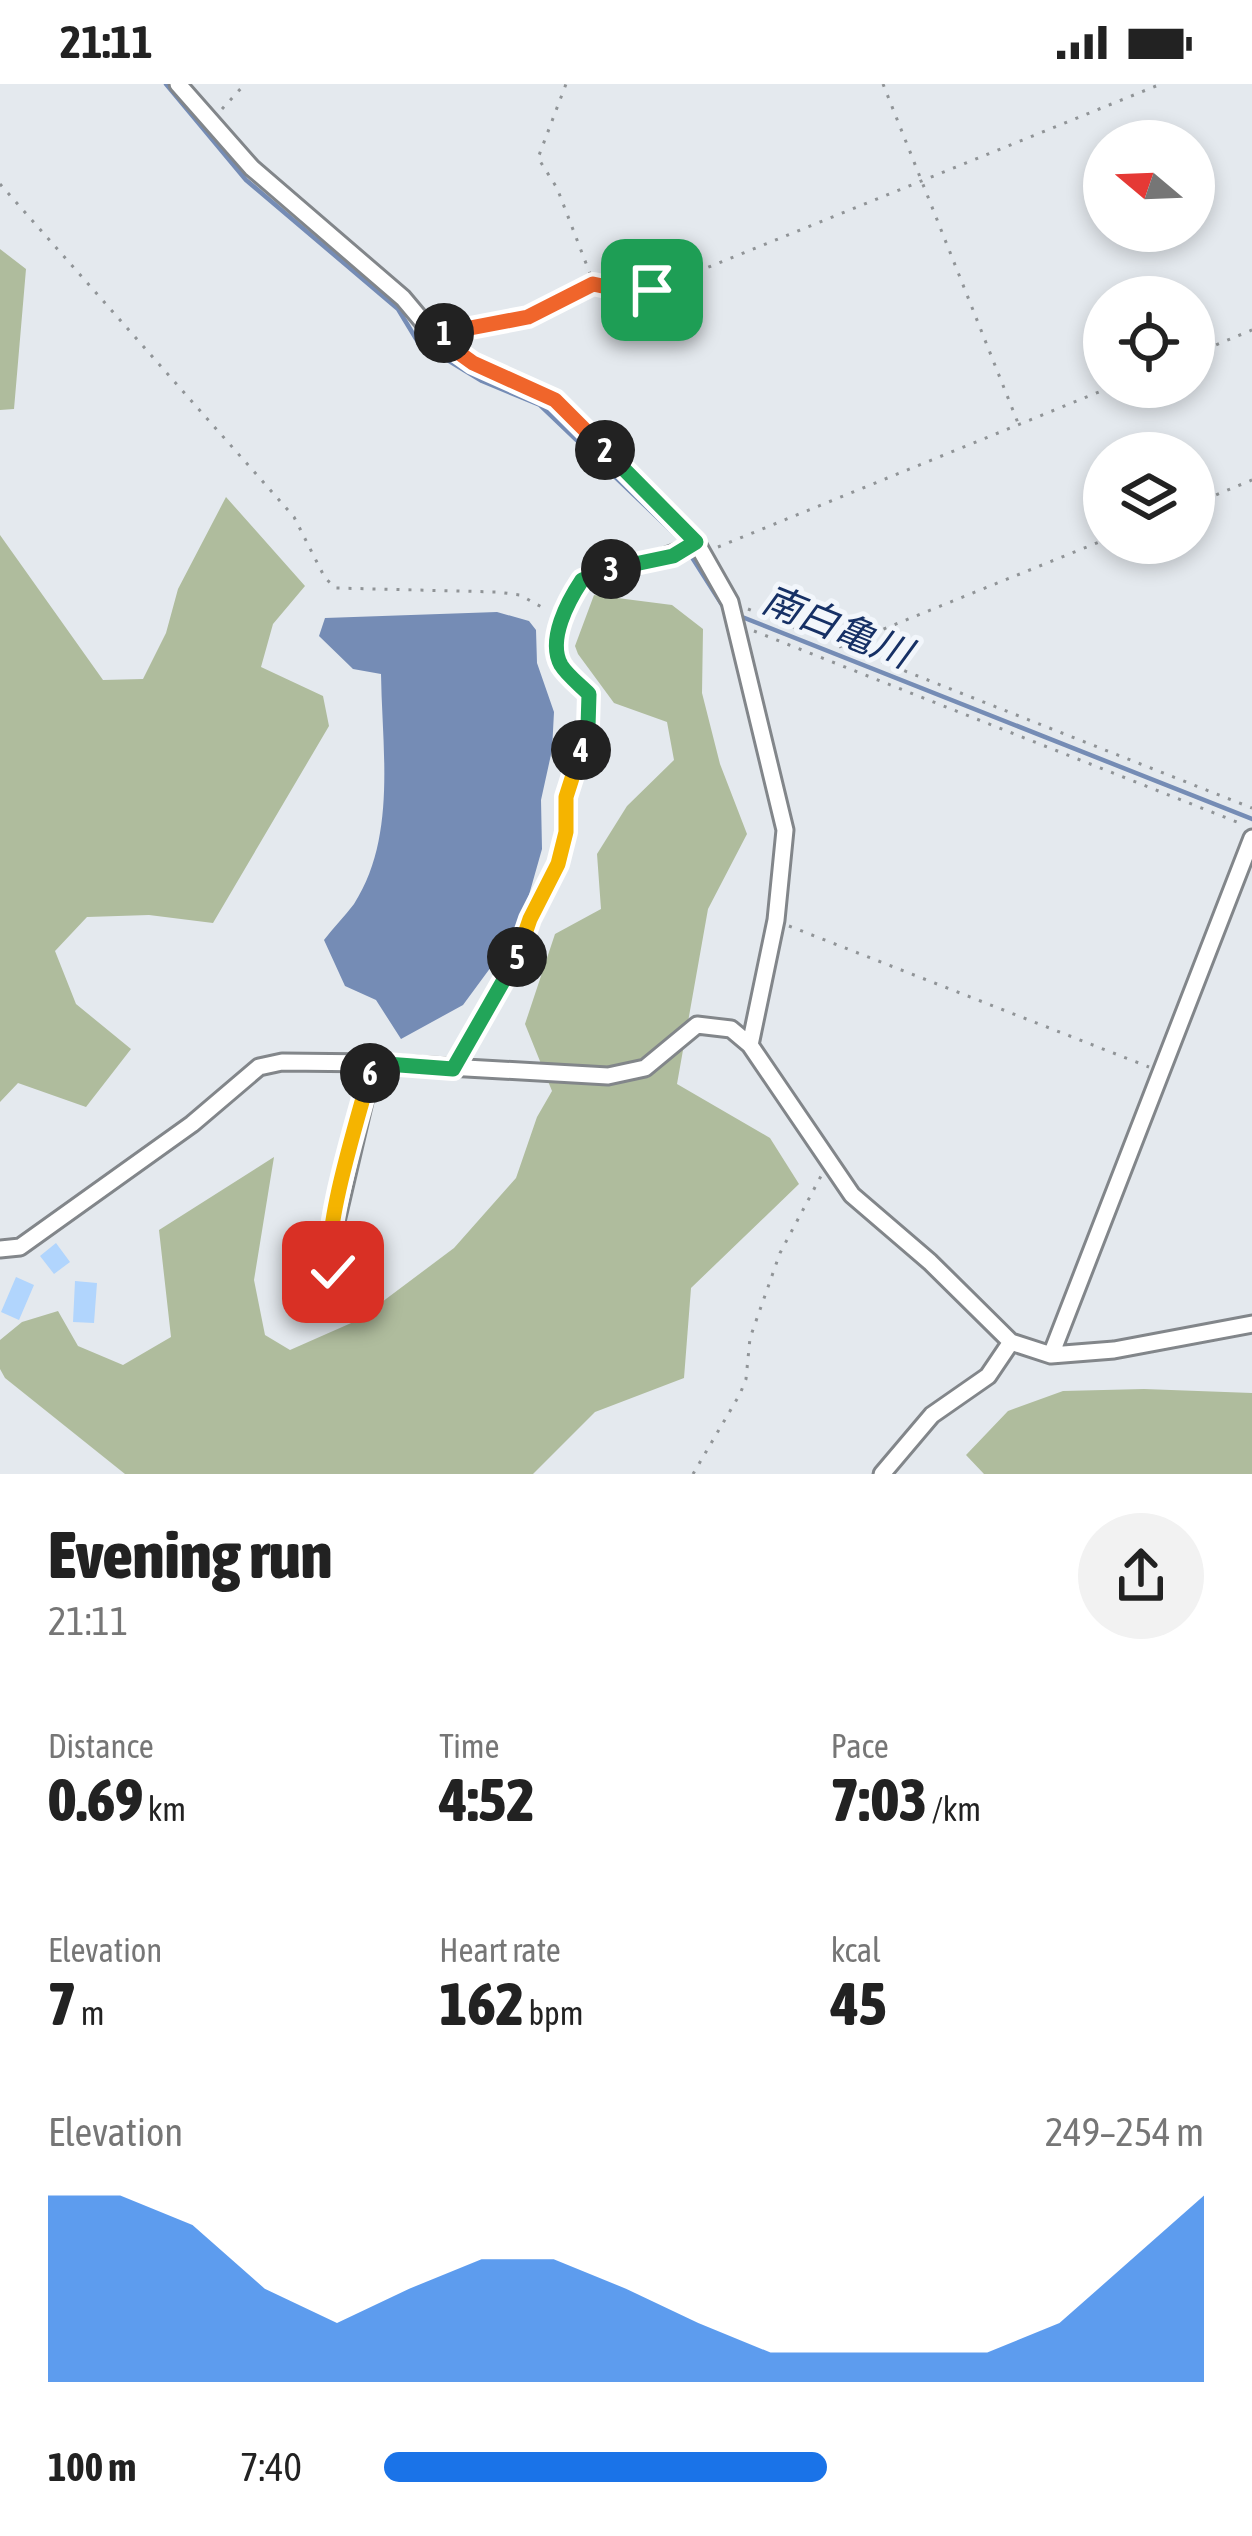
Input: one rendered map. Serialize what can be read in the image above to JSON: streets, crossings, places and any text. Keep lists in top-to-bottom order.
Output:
{
  "water": ["南白亀川"],
  "north": "left",
  "page": {
    "status": "21:11",
    "pins": [
      "1",
      "2",
      "3",
      "4",
      "5",
      "6"
    ],
    "heading": ["Evening run", "21:11"],
    "stats": [
      ["Distance", "0.69 km"],
      ["Time", "4:52"],
      ["Pace", "7:03 /km"],
      ["Elevation", "7 m"],
      ["Heart rate", "162 bpm"],
      ["kcal", "45"]
    ],
    "chart": ["Elevation", "249–254 m"],
    "list": [
      {
        "name": "100 m",
        "note": "7:40"
      }
    ]
  }
}
